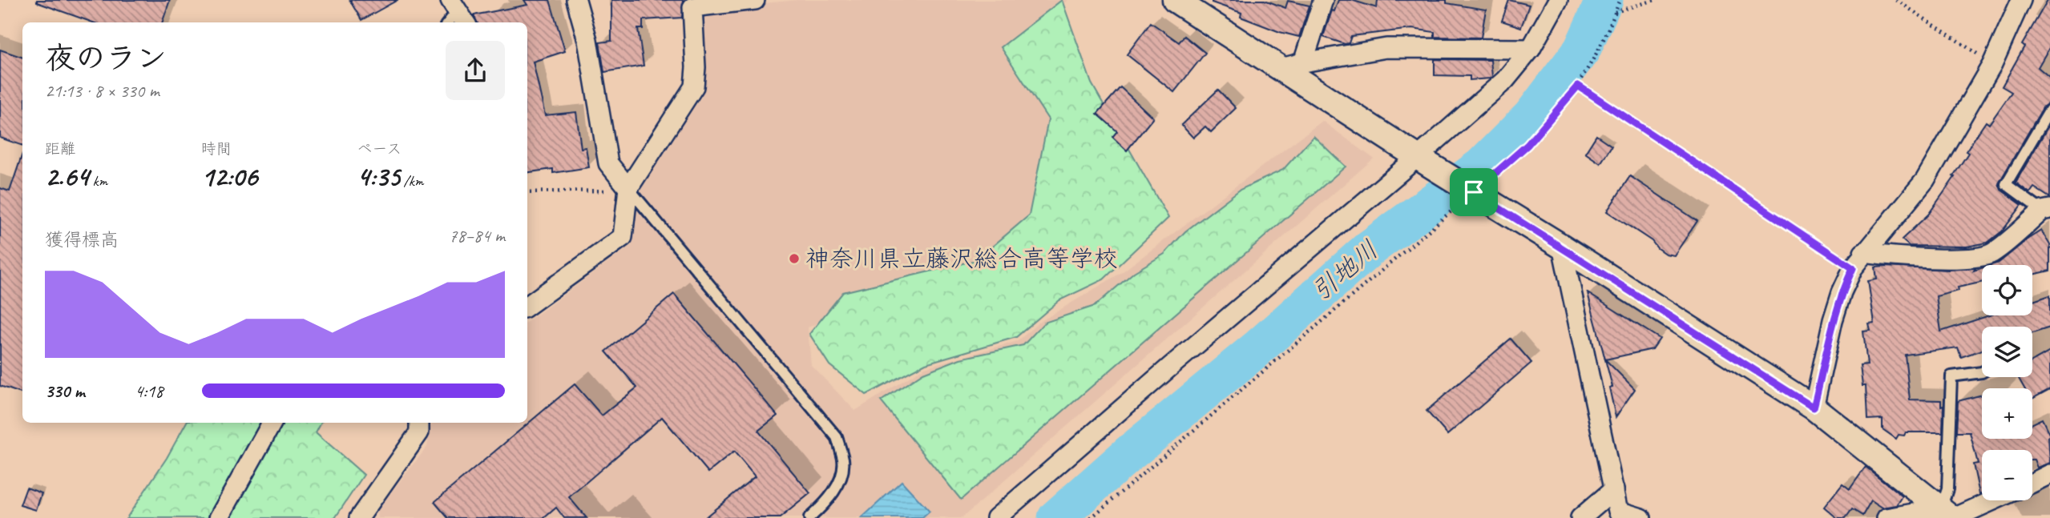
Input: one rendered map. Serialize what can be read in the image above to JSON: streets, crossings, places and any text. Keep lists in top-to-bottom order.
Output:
{
  "water": ["引地川"],
  "places": ["神奈川県立藤沢総合高等学校"],
  "page": {
    "heading": ["夜のラン", "21:13 · 8 × 330 m"],
    "stats": [
      ["距離", "2.64 km"],
      ["時間", "12:06"],
      ["ペース", "4:35 /km"]
    ],
    "chart": ["獲得標高", "78–84 m"],
    "map_buttons": ["+", "−"],
    "list": [
      {
        "name": "330 m",
        "note": "4:18"
      }
    ]
  }
}
